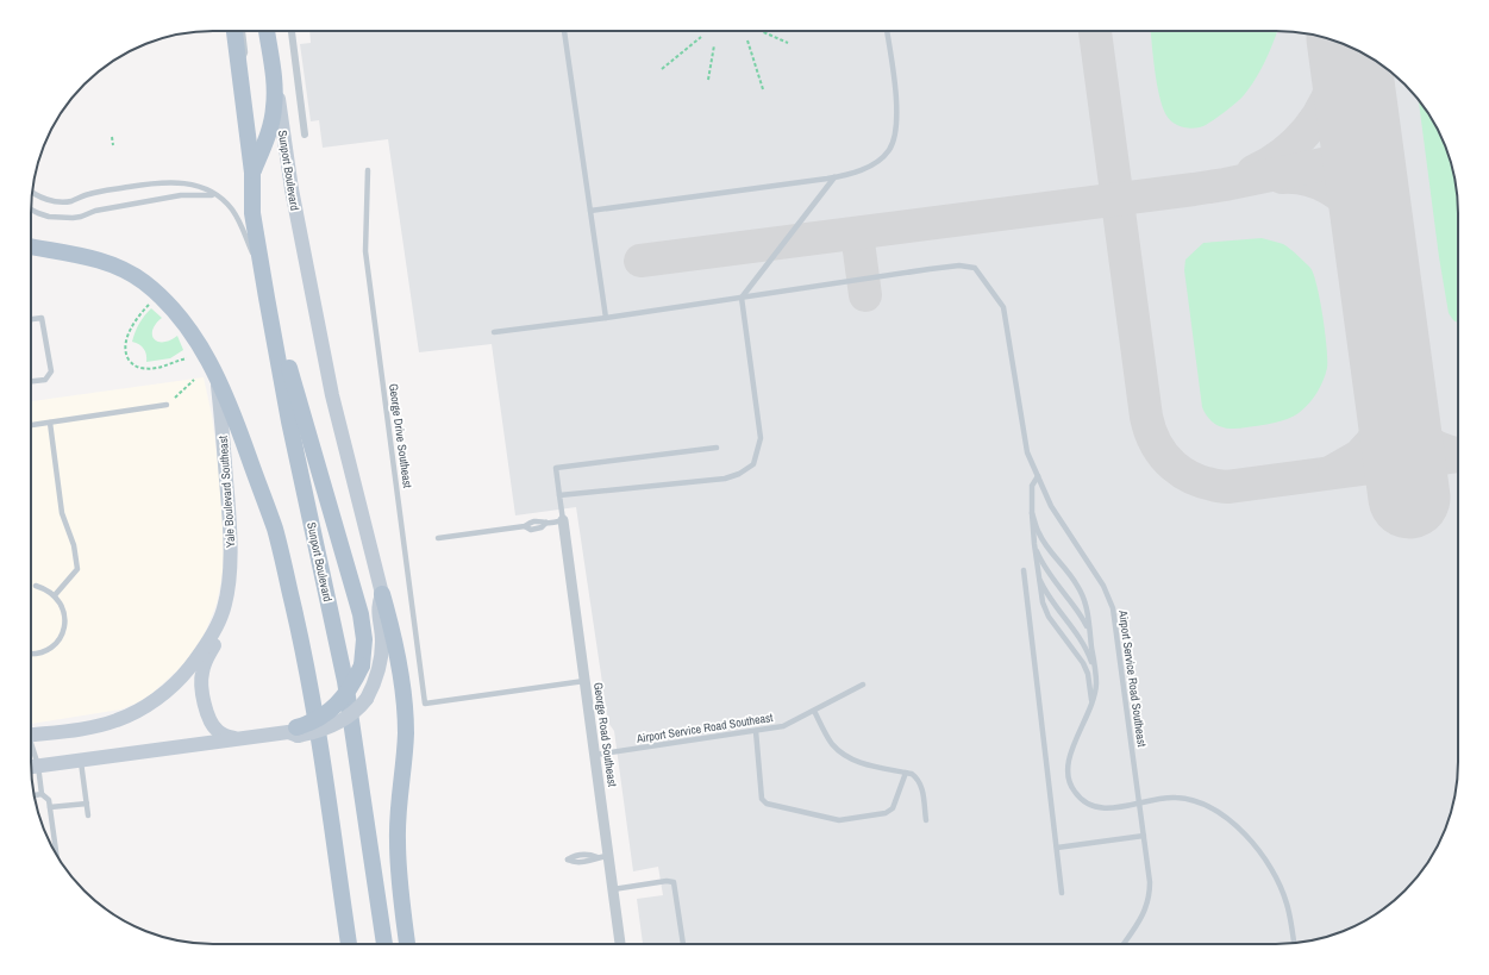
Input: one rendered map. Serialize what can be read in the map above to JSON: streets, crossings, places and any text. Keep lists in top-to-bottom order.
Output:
{
  "streets": {
    "main road": ["Sunport Boulevard", "Yale Boulevard Southeast"],
    "street": ["George Road Southeast"],
    "lane": ["George Drive Southeast", "Airport Service Road Southeast"]
  },
  "crossings": [
    ["George Drive Southeast", "George Road Southeast"],
    ["Airport Service Road Southeast", "George Road Southeast"]
  ]
}
